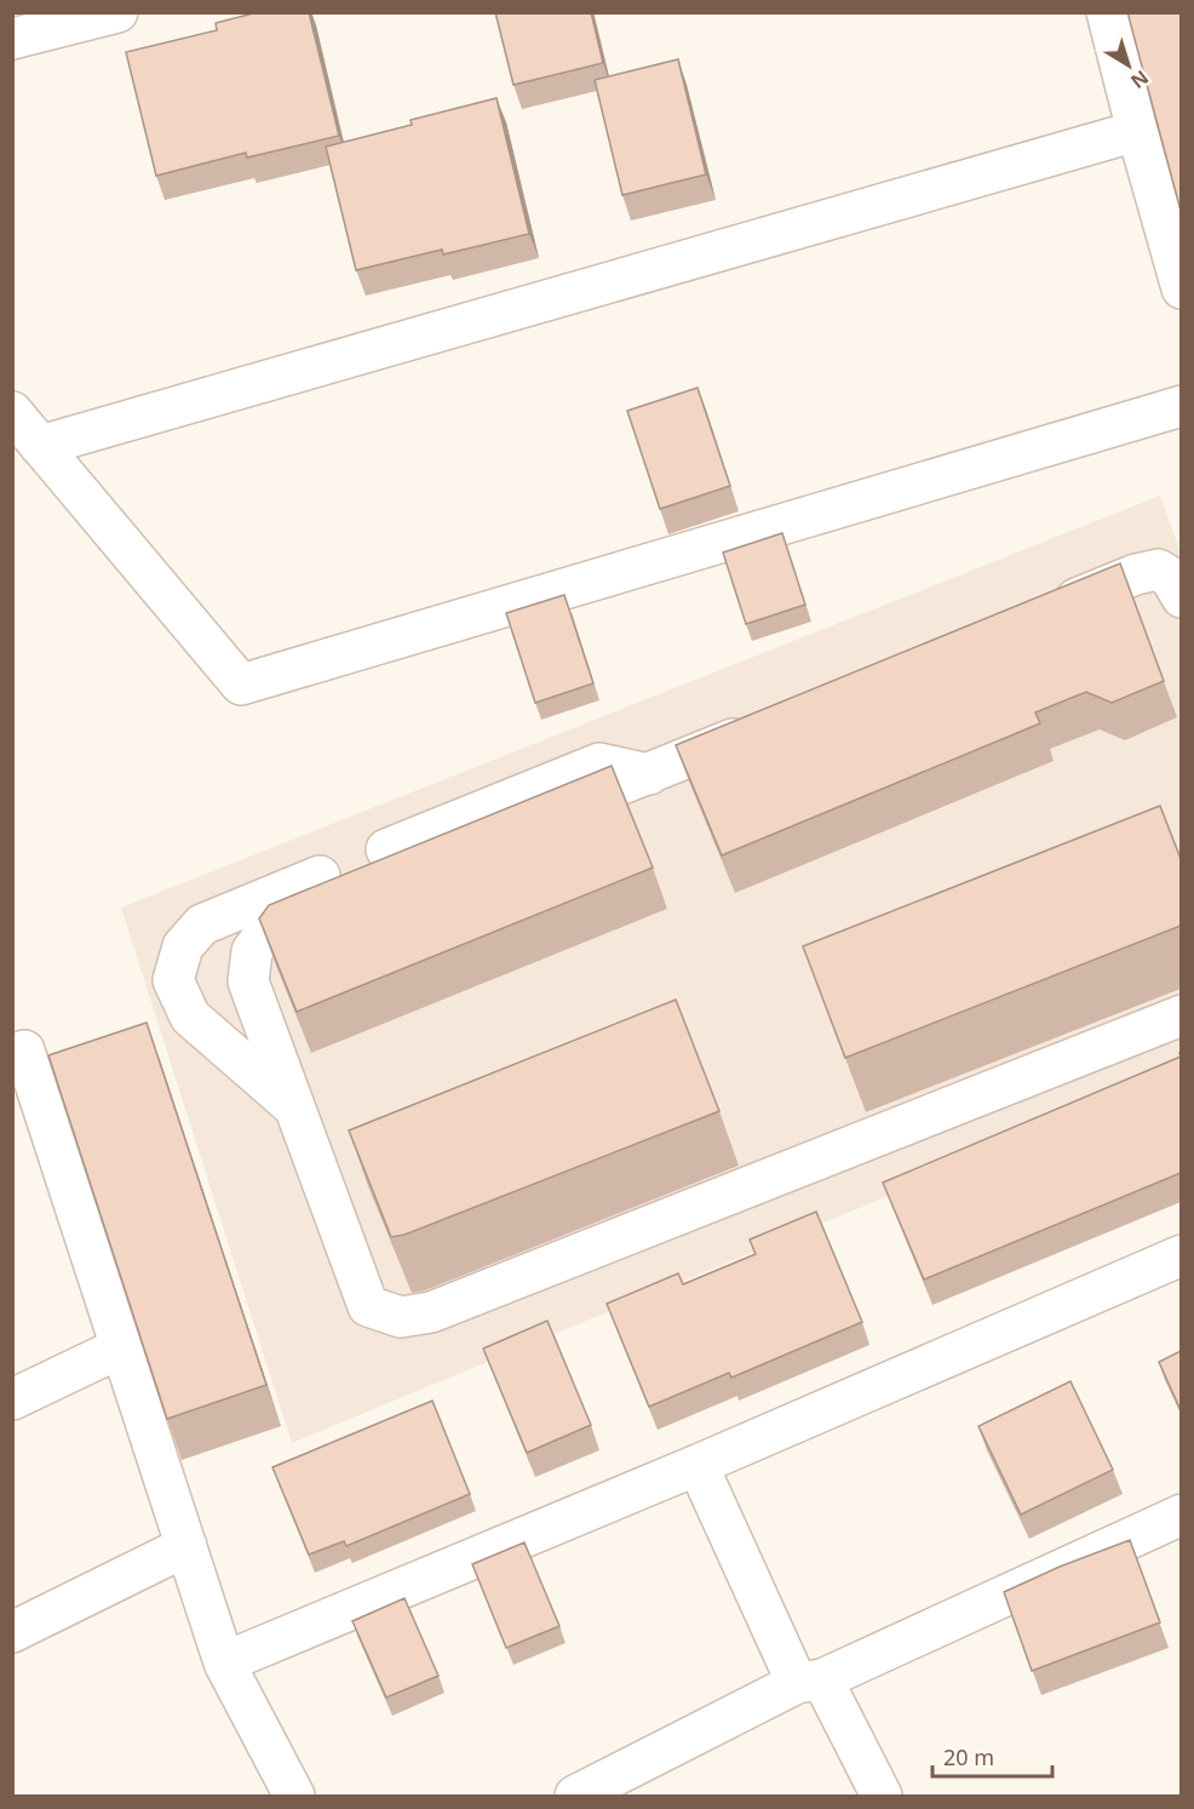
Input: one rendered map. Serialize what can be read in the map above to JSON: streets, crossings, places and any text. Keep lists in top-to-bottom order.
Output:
{
  "scale_bar": "20 m",
  "north": "bottom right"
}
